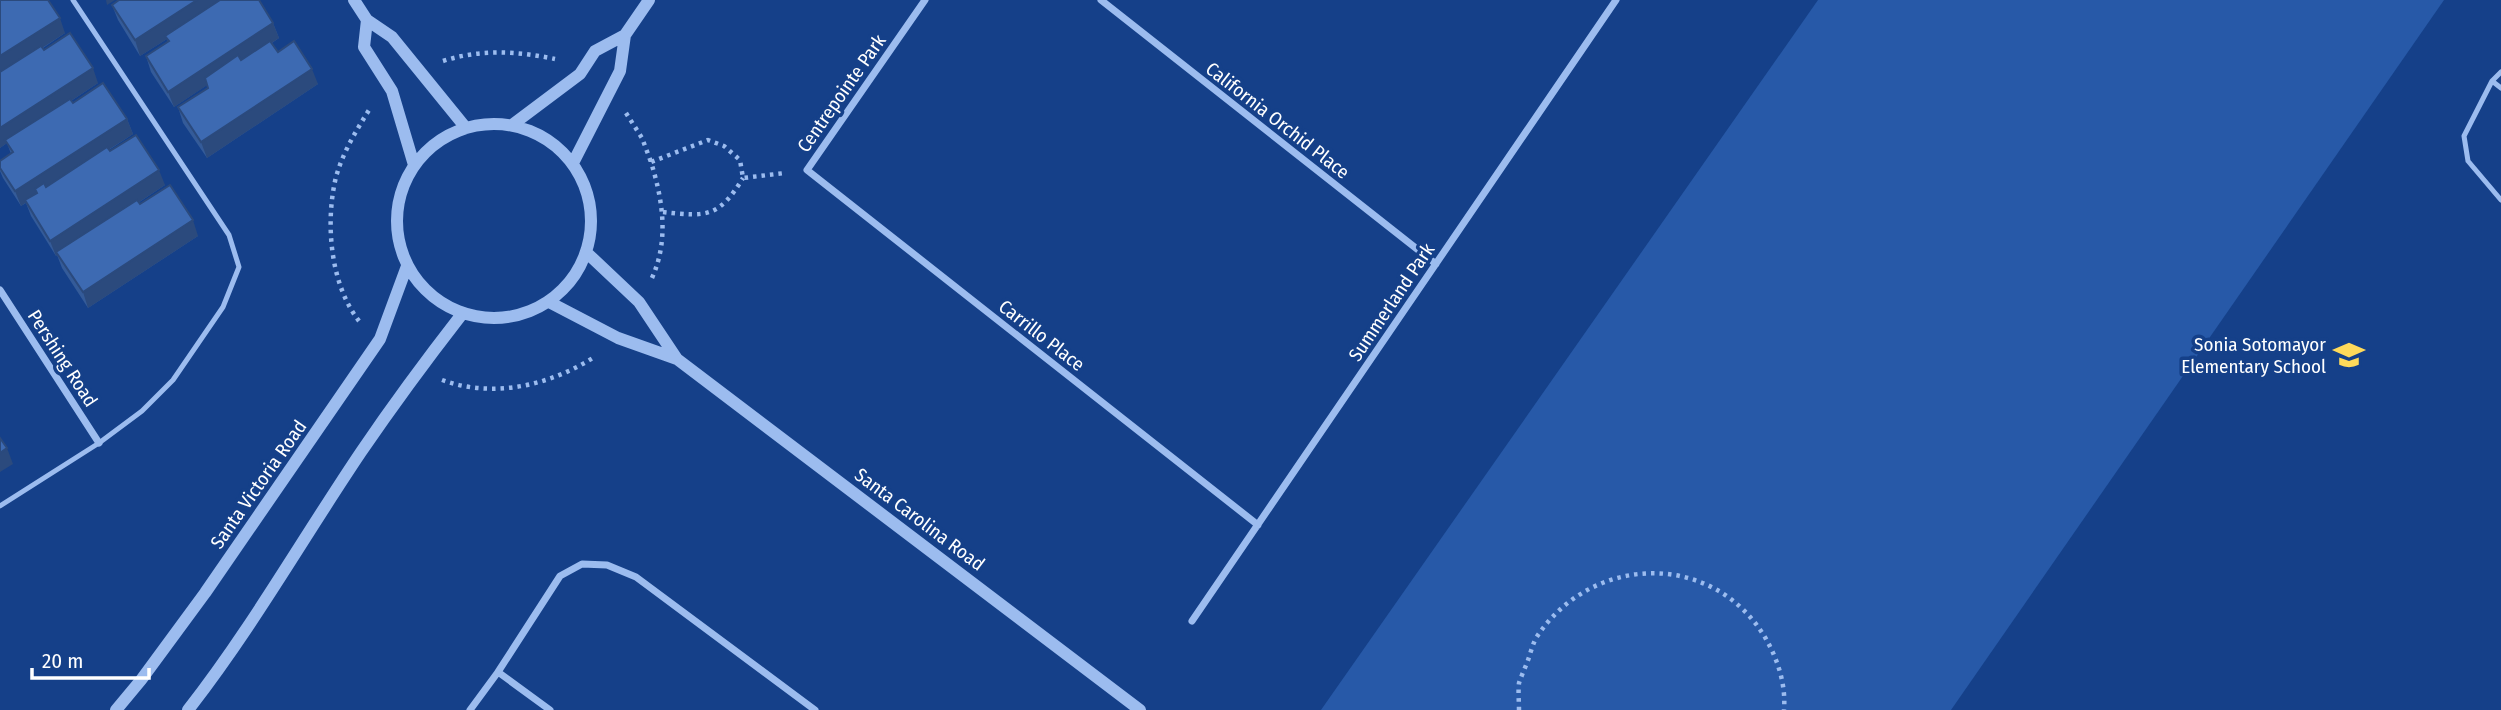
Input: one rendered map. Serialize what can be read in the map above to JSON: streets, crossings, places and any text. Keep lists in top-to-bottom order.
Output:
{
  "streets": {
    "street": [
      "Centrepointe Park",
      "California Orchid Place",
      "Summerland Park",
      "Carrillo Place",
      "Pershing Road",
      "Santa Victoria Road",
      "Santa Carolina Road"
    ]
  },
  "crossings": [
    ["Centrepointe Park", "Carrillo Place"],
    ["California Orchid Place", "Summerland Park"],
    ["Summerland Park", "Carrillo Place"],
    ["Santa Victoria Road", "Santa Carolina Road"]
  ],
  "places": {
    "school or university": ["Sonia Sotomayor Elementary School"]
  },
  "scale_bar": "20 m"
}
